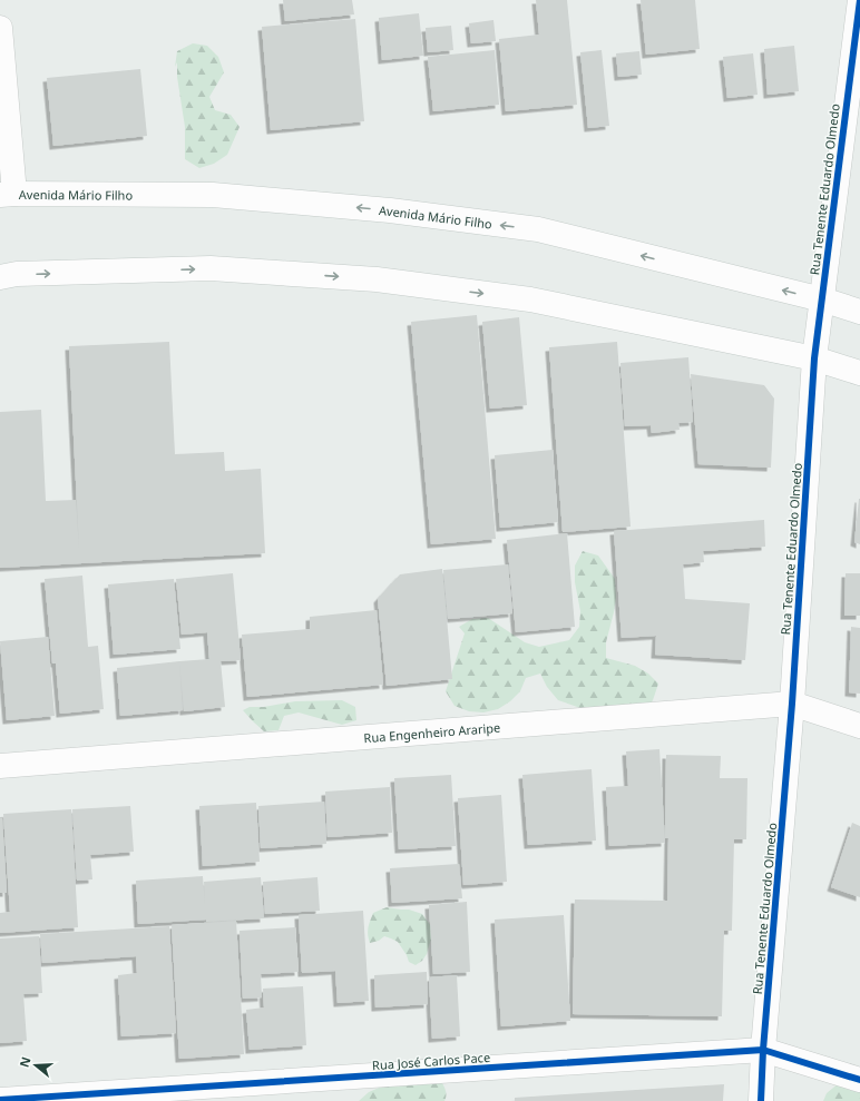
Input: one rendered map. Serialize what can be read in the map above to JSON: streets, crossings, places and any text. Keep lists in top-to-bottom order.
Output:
{
  "streets": {
    "street": [
      "Rua Tenente Eduardo Olmedo",
      "Avenida Mário Filho",
      "Rua Engenheiro Araripe",
      "Rua José Carlos Pace"
    ]
  },
  "crossings": [
    ["Rua Tenente Eduardo Olmedo", "Avenida Mário Filho"],
    ["Rua Tenente Eduardo Olmedo", "Rua Engenheiro Araripe"],
    ["Rua Tenente Eduardo Olmedo", "Rua José Carlos Pace"]
  ],
  "north": "left"
}
